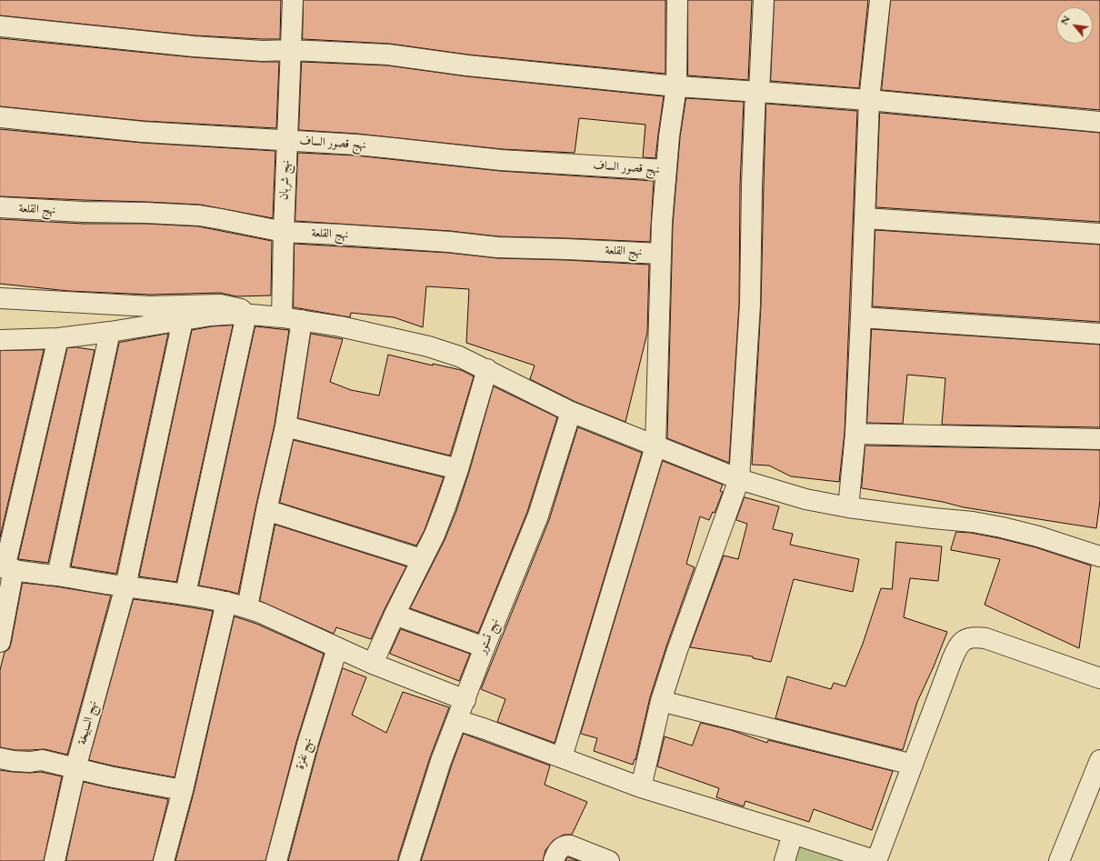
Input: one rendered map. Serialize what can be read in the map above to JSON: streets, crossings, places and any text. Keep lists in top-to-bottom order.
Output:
{
  "streets": {
    "street": [
      "نهج قصور الساف",
      "نهج شربان",
      "نهج القلعة",
      "نهج تستور",
      "نهج السبيخة",
      "نهج نفزة"
    ]
  },
  "crossings": [
    ["نهج قصور الساف", "نهج شربان"],
    ["نهج شربان", "نهج القلعة"]
  ],
  "north": "top left"
}
